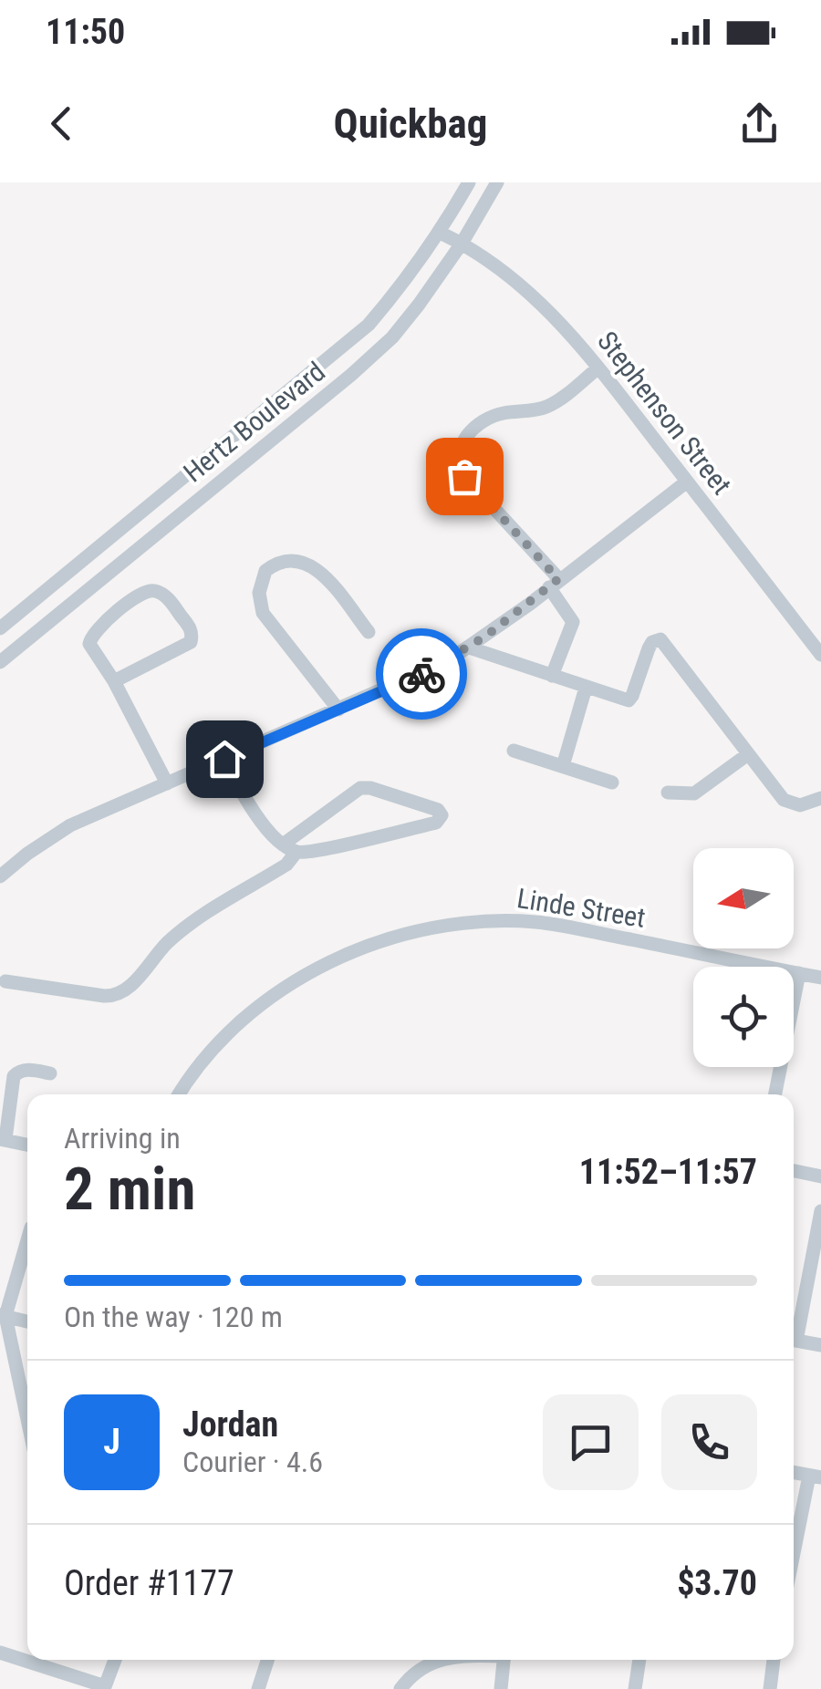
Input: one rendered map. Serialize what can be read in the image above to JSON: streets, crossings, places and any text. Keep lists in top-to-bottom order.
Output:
{
  "streets": {
    "street": ["Stephenson Street", "Hertz Boulevard", "Linde Street"]
  },
  "crossings": [
    ["Stephenson Street", "Hertz Boulevard"]
  ],
  "north": "left",
  "page": {
    "status": "11:50",
    "header": "Quickbag",
    "heading": ["2 min", "Arriving in", "11:52–11:57"],
    "panel": [
      "Jordan",
      "Courier · 4.6",
      "Order #1177",
      "$3.70"
    ],
    "bar": "On the way · 120 m",
    "round": "J"
  }
}
